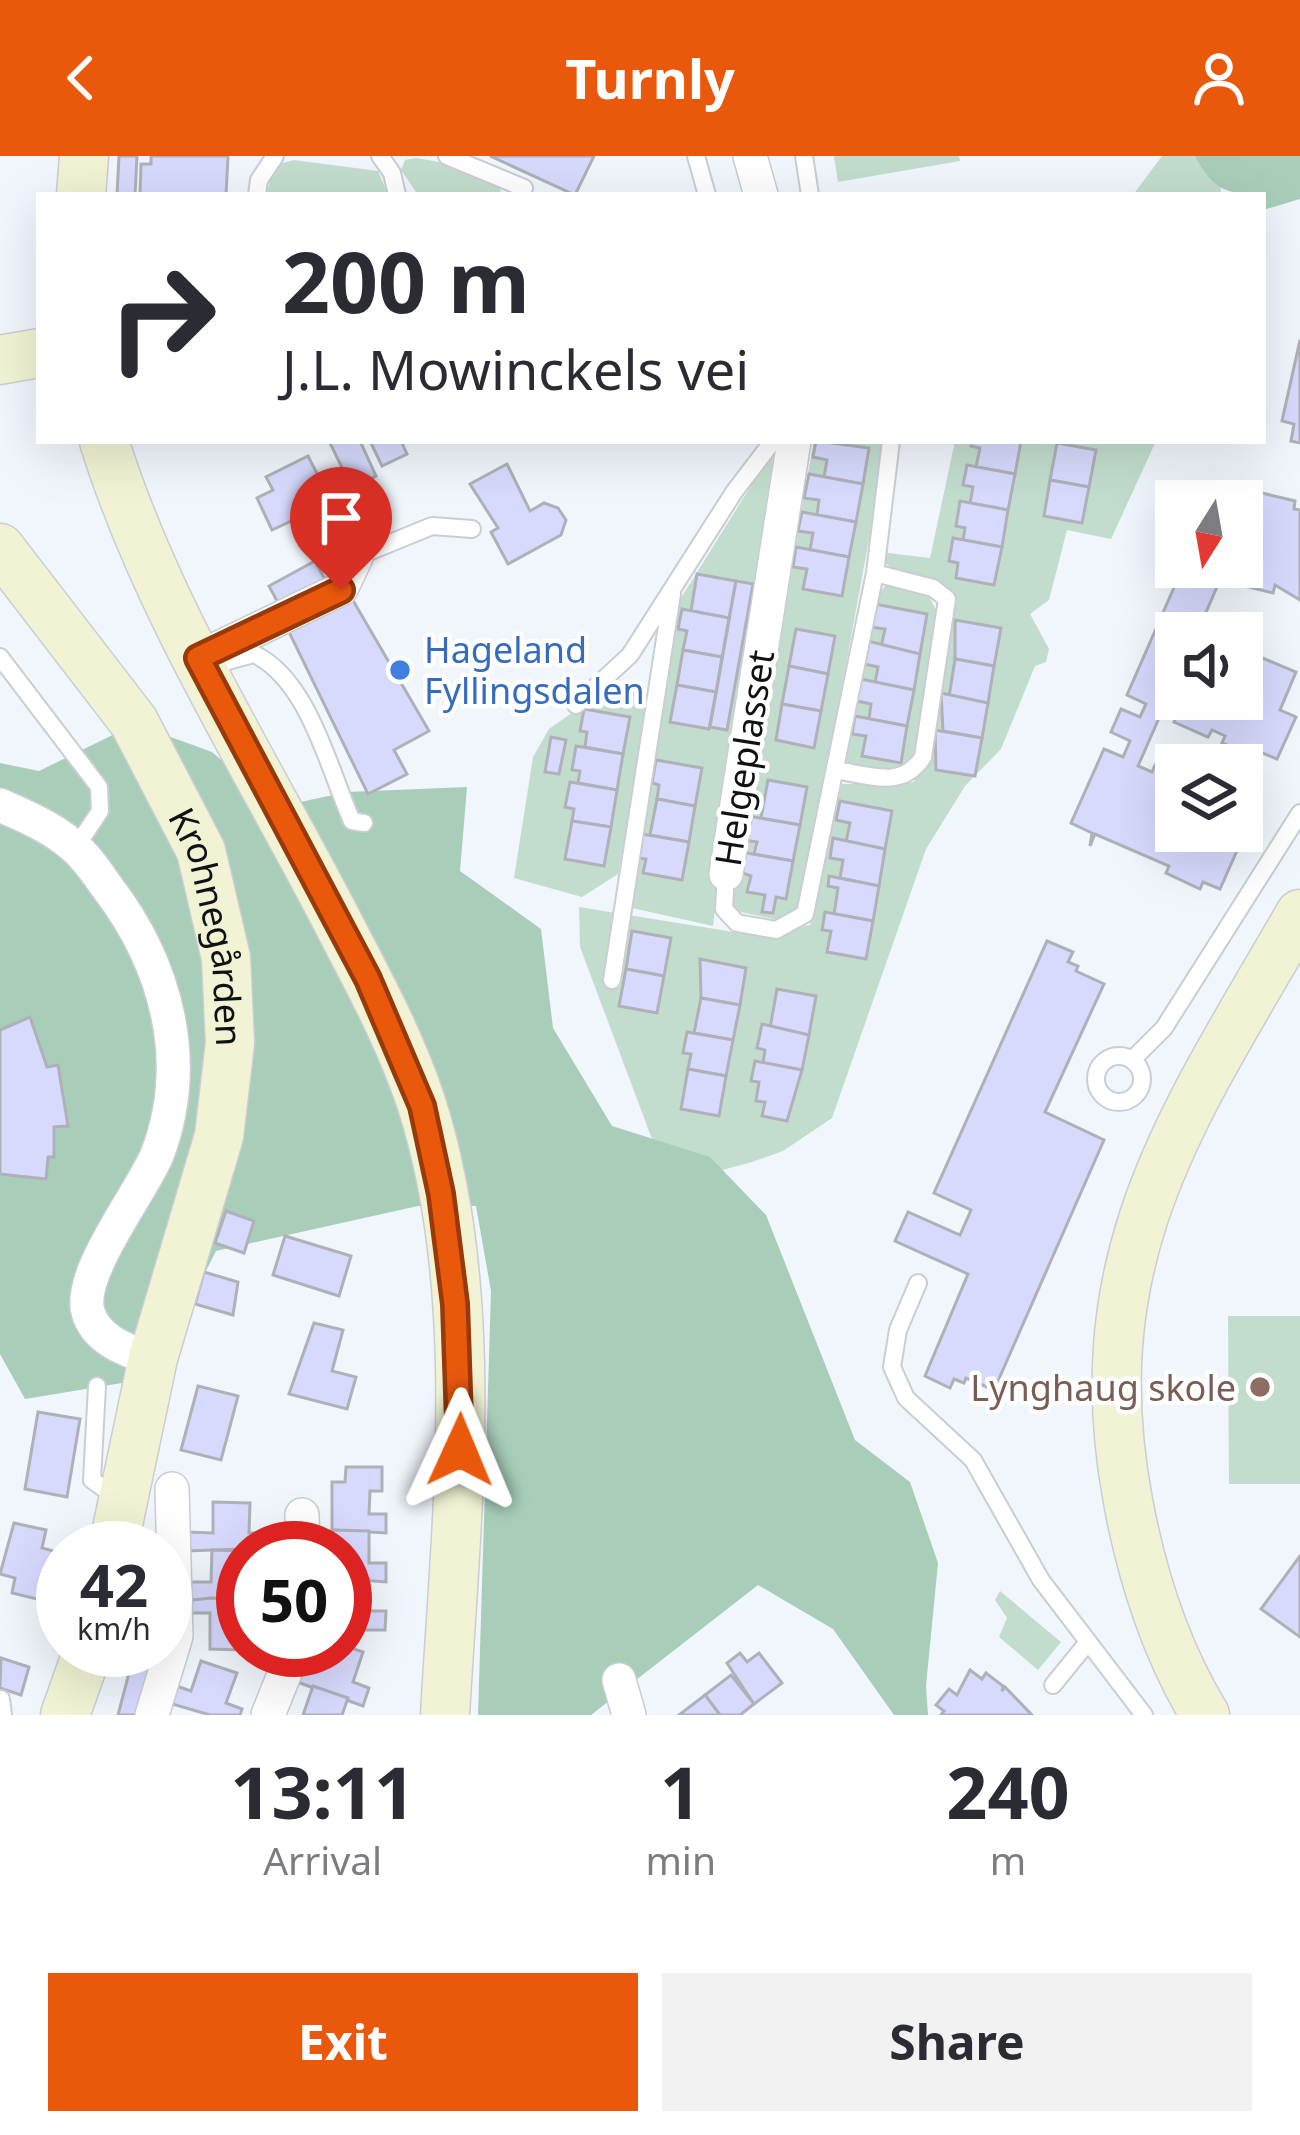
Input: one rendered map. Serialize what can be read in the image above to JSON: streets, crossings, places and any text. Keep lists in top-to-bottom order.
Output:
{
  "streets": {
    "main road": ["Krohnegården"],
    "street": ["Helgeplasset"]
  },
  "places": ["Hageland Fyllingsdalen", "Lynghaug skole"],
  "north": "bottom",
  "page": {
    "header": "Turnly",
    "turn": ["200 m", "J.L. Mowinckels vei"],
    "speed": "42 km/h",
    "limit": "50",
    "eta": [
      "13:11",
      "Arrival",
      "1",
      "min",
      "240",
      "m"
    ],
    "buttons": ["Exit", "Share"]
  }
}
